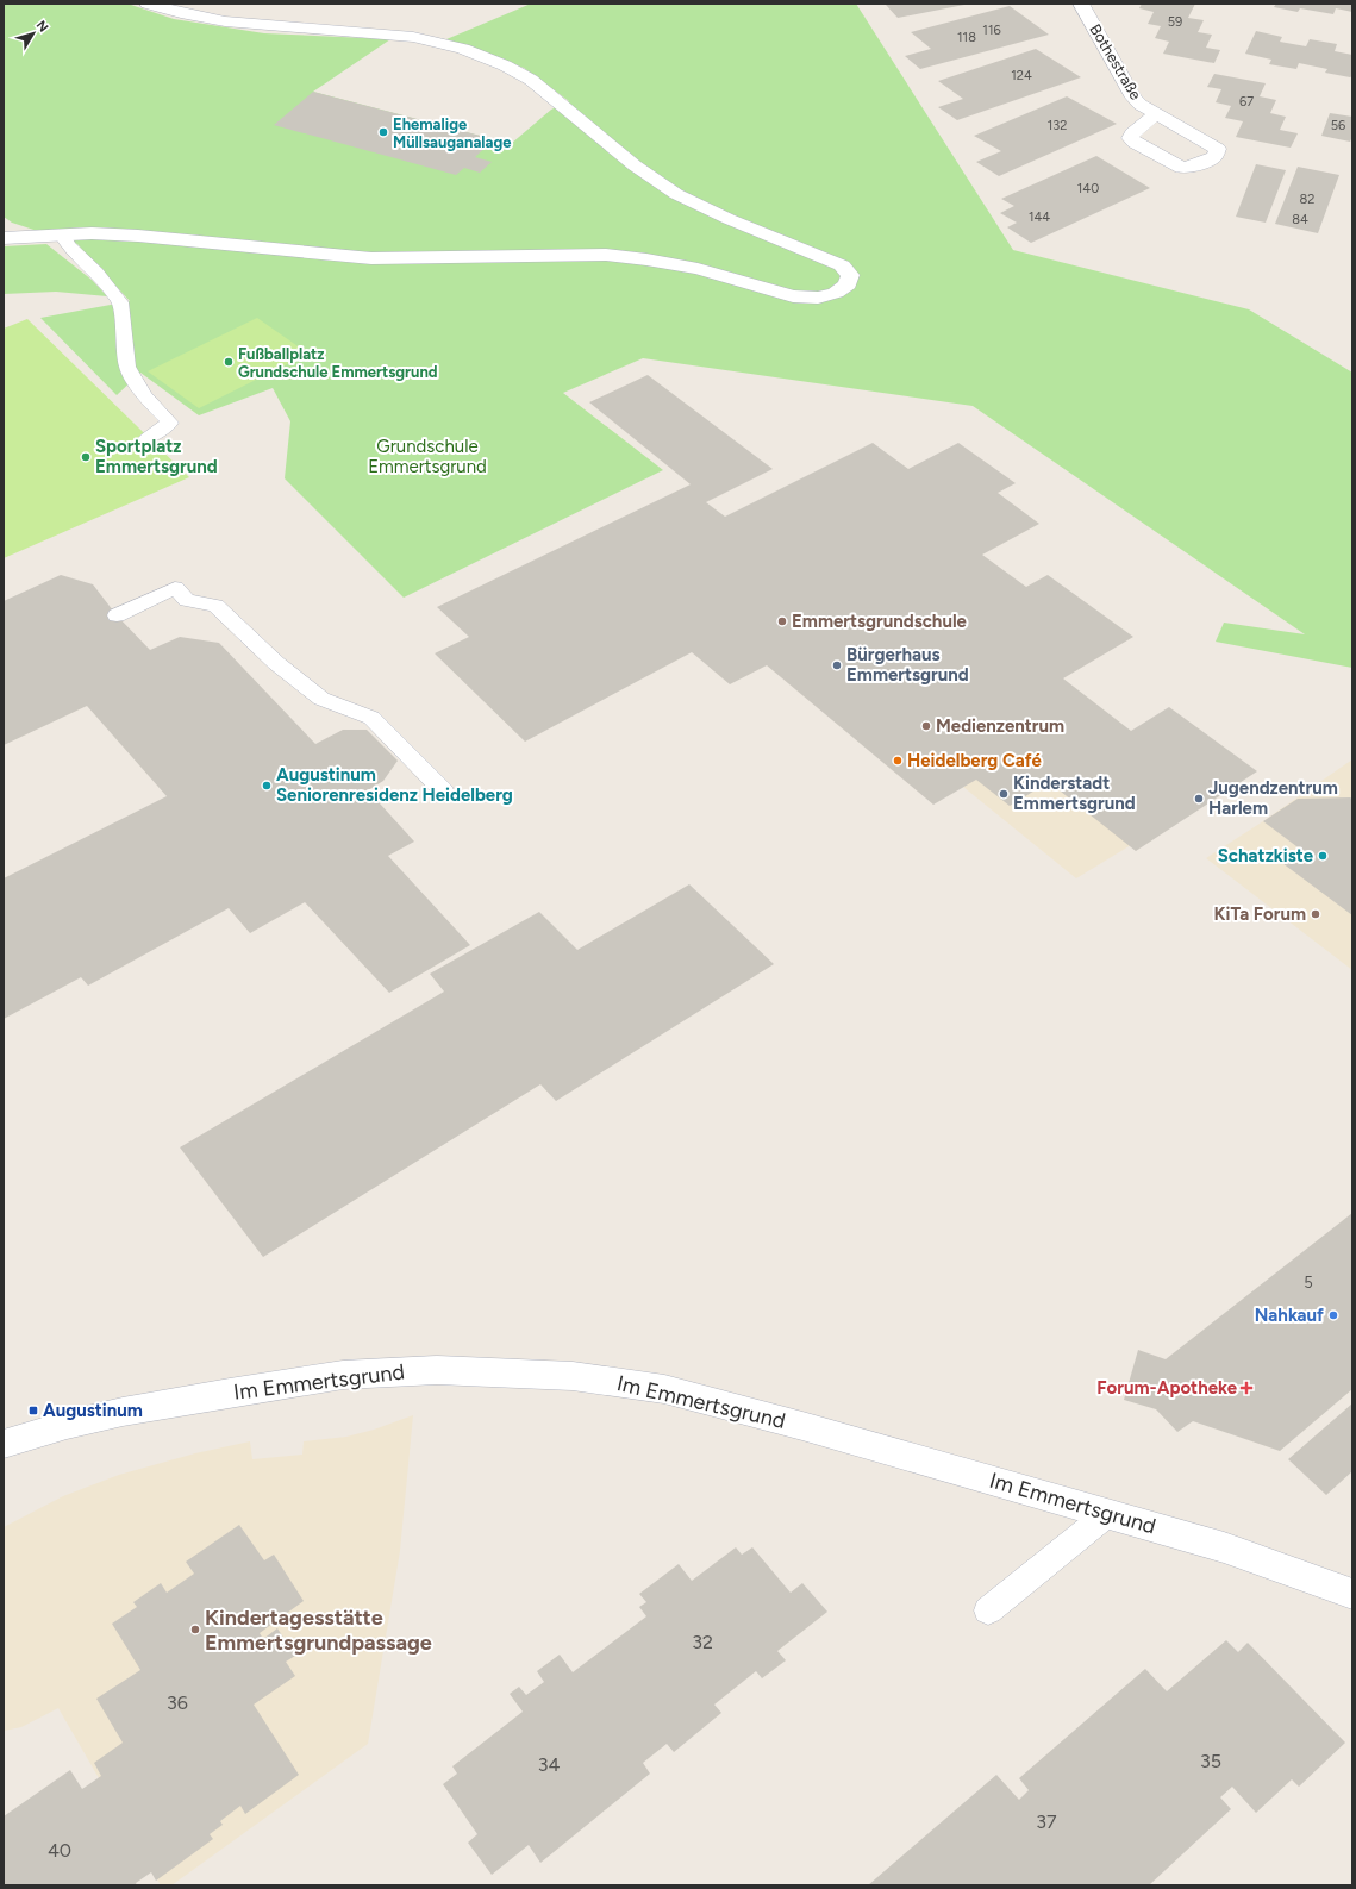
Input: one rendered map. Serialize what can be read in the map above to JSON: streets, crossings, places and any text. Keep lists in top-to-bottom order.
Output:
{
  "streets": {
    "street": ["Bothestraße", "Im Emmertsgrund"]
  },
  "parks": ["Grundschule Emmertsgrund"],
  "places": {
    "other": [
      "Ehemalige Müllsauganalage",
      "Fußballplatz Grundschule Emmertsgrund",
      "Sportplatz Emmertsgrund",
      "Emmertsgrundschule",
      "Bürgerhaus Emmertsgrund",
      "Medienzentrum",
      "Heidelberg Café",
      "Augustinum Seniorenresidenz Heidelberg",
      "Kinderstadt Emmertsgrund",
      "Jugendzentrum Harlem",
      "Schatzkiste",
      "KiTa Forum",
      "Nahkauf",
      "Kindertagesstätte Emmertsgrundpassage"
    ],
    "health": ["Forum-Apotheke"],
    "transit": ["Augustinum"]
  },
  "house_numbers": [
    "59",
    "116",
    "118",
    "124",
    "67",
    "132",
    "56",
    "140",
    "82",
    "144",
    "84",
    "5",
    "32",
    "36",
    "35",
    "34",
    "37",
    "40"
  ],
  "north": "top right"
}
